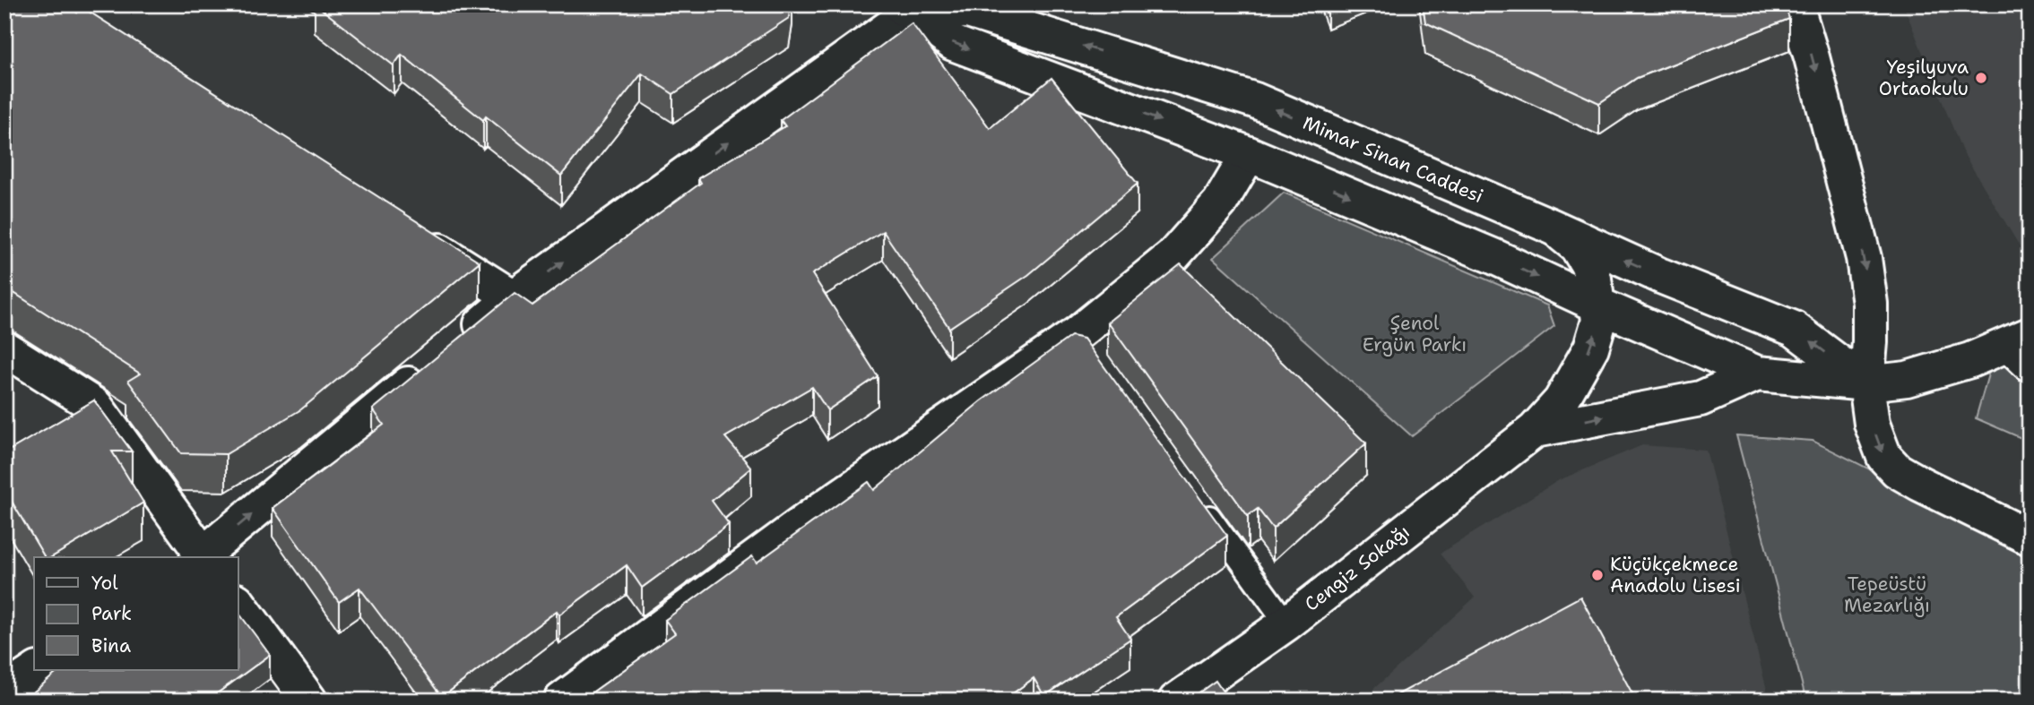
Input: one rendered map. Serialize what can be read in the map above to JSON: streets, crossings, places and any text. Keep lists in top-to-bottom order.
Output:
{
  "streets": {
    "street": ["Mimar Sinan Caddesi", "Cengiz Sokağı"]
  },
  "crossings": [
    ["Mimar Sinan Caddesi", "Cengiz Sokağı"]
  ],
  "one_way": ["Cengiz Sokağı"],
  "parks": ["Şenol Ergün Parkı", "Tepeüstü Mezarlığı"],
  "places": ["Yeşilyuva Ortaokulu", "Küçükçekmece Anadolu Lisesi"],
  "legend": ["Yol", "Park", "Bina"]
}
